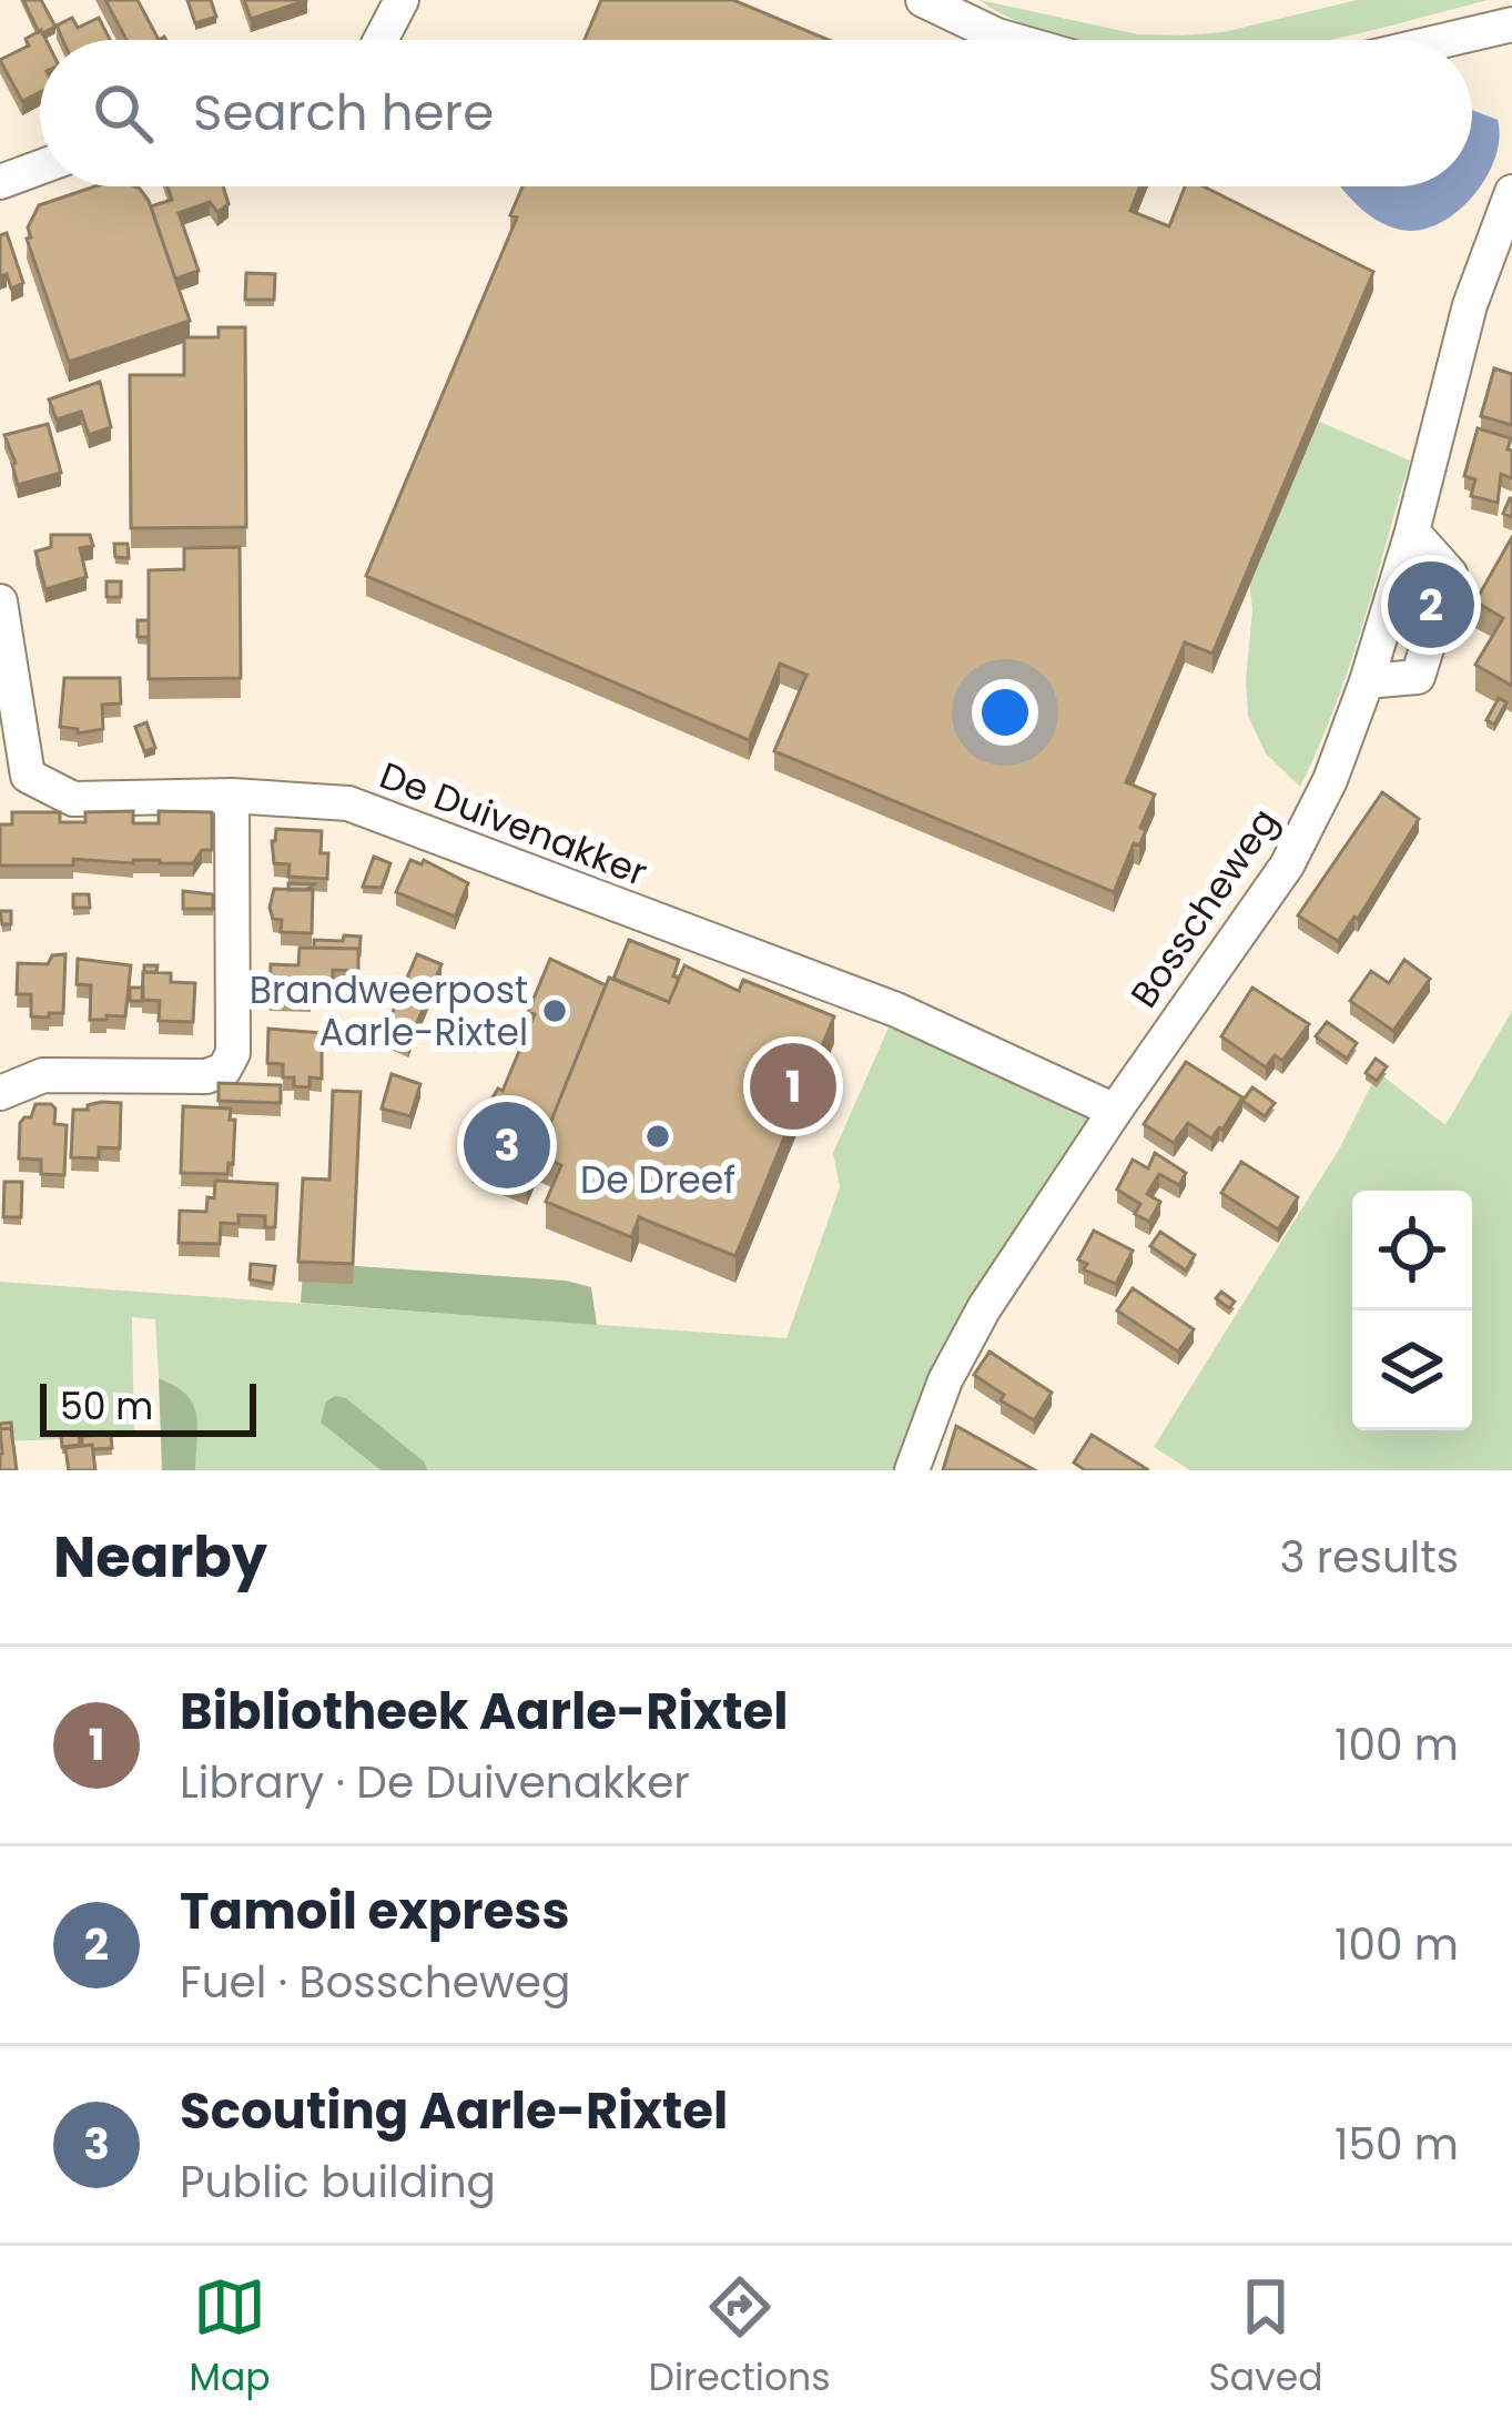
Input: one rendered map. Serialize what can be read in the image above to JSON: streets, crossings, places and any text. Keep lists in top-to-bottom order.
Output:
{
  "streets": {
    "street": ["De Duivenakker", "Bosscheweg"]
  },
  "crossings": [
    ["De Duivenakker", "Bosscheweg"]
  ],
  "places": ["Brandweerpost Aarle-Rixtel", "De Dreef"],
  "scale_bar": "50 m",
  "page": {
    "search": "Search here",
    "pins": ["2", "1", "3"],
    "scale": "50 m",
    "heading": ["Nearby", "3 results"],
    "list": [
      {
        "mark": "1",
        "name": "Bibliotheek Aarle-Rixtel",
        "note": "Library · De Duivenakker",
        "value": "100 m"
      },
      {
        "mark": "2",
        "name": "Tamoil express",
        "note": "Fuel · Bosscheweg",
        "value": "100 m"
      },
      {
        "mark": "3",
        "name": "Scouting Aarle-Rixtel",
        "note": "Public building",
        "value": "150 m"
      }
    ],
    "nav": ["Map", "Directions", "Saved"]
  }
}
